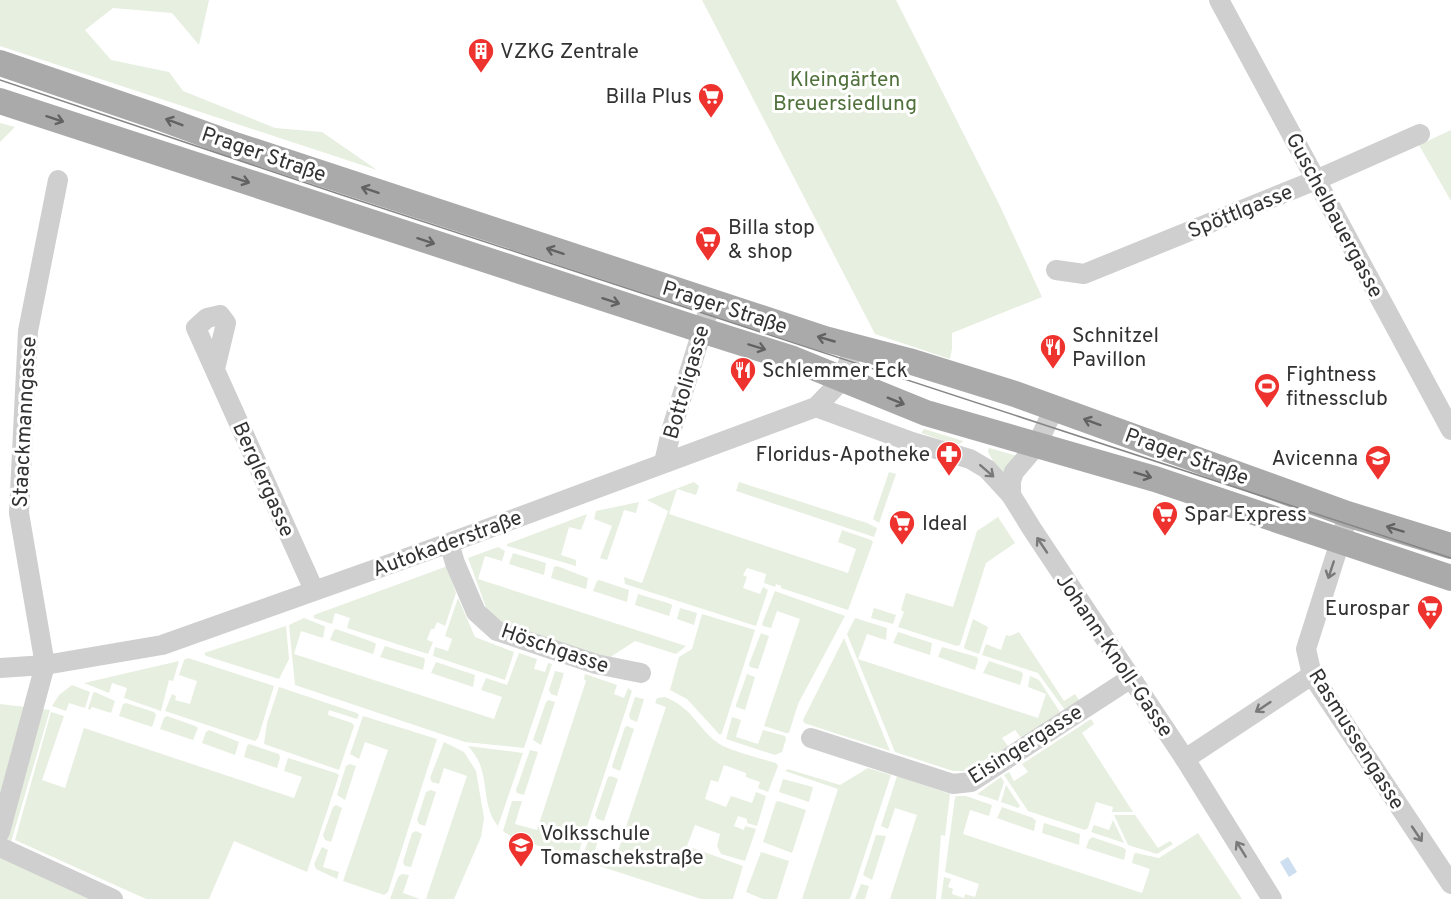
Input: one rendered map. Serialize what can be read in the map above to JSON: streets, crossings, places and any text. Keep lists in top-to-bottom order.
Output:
{
  "streets": {
    "main road": ["Prager Straße"],
    "street": [
      "Spöttlgasse",
      "Guschelbauergasse",
      "Bottoligasse",
      "Staackmanngasse",
      "Berglergasse",
      "Autokaderstraße",
      "Höschgasse",
      "Johann-Knoll-Gasse",
      "Rasmussengasse",
      "Eisingergasse"
    ]
  },
  "crossings": [
    ["Prager Straße", "Bottoligasse"],
    ["Prager Straße", "Autokaderstraße"],
    ["Prager Straße", "Rasmussengasse"],
    ["Spöttlgasse", "Guschelbauergasse"],
    ["Bottoligasse", "Autokaderstraße"],
    ["Staackmanngasse", "Autokaderstraße"],
    ["Berglergasse", "Autokaderstraße"],
    ["Autokaderstraße", "Höschgasse"],
    ["Johann-Knoll-Gasse", "Eisingergasse"]
  ],
  "one_way": ["Johann-Knoll-Gasse", "Rasmussengasse"],
  "parks": ["Kleingärten Breuersiedlung"],
  "places": {
    "building": ["VZKG Zentrale"],
    "supermarket": [
      "Billa Plus",
      "Billa stop & shop",
      "Spar Express",
      "Ideal",
      "Eurospar"
    ],
    "restaurant": ["Schnitzel Pavillon", "Schlemmer Eck"],
    "sports": ["Fightness fitnessclub"],
    "pharmacy": ["Floridus-Apotheke"],
    "school or university": ["Avicenna", "Volksschule Tomaschekstraße"]
  }
}
